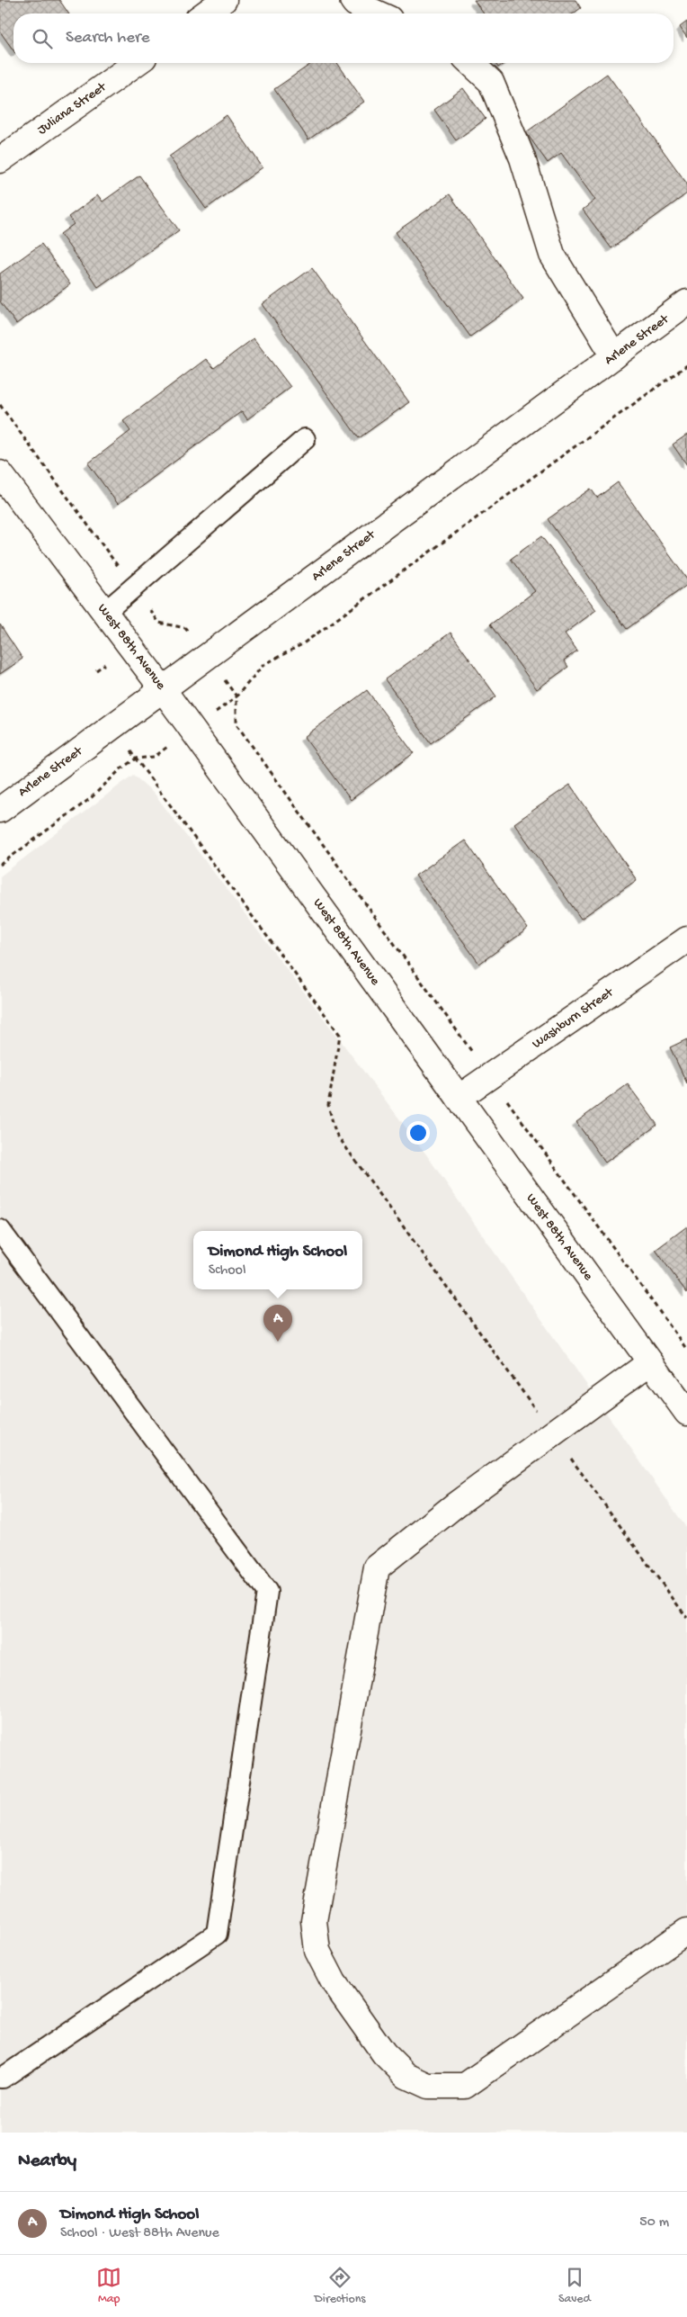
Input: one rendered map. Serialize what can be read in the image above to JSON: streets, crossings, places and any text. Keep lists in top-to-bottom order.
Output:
{
  "streets": {
    "street": [
      "Juliana Street",
      "Arlene Street",
      "West 88th Avenue",
      "Washburn Street"
    ]
  },
  "crossings": [
    ["Arlene Street", "West 88th Avenue"],
    ["West 88th Avenue", "Washburn Street"]
  ],
  "page": {
    "search": "Search here",
    "popup": ["Dimond High School", "School"],
    "pins": "A",
    "heading": "Nearby",
    "list": [
      {
        "mark": "A",
        "name": "Dimond High School",
        "note": "School · West 88th Avenue",
        "value": "50 m"
      }
    ],
    "nav": ["Map", "Directions", "Saved"]
  }
}
